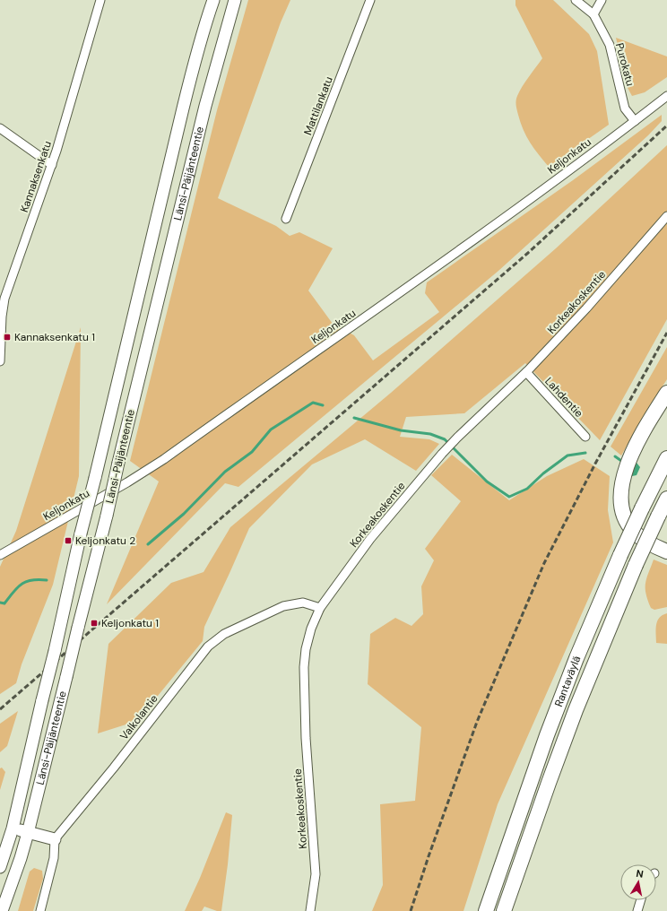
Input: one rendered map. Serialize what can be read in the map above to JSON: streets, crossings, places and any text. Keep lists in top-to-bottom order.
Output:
{
  "streets": {
    "highway": ["Rantaväylä"],
    "main road": ["Länsi-Päijänteentie"],
    "street": [
      "Purokatu",
      "Mattilankatu",
      "Keljonkatu",
      "Kannaksenkatu",
      "Korkeakoskentie",
      "Lahdentie",
      "Valkolantie"
    ]
  },
  "crossings": [
    ["Purokatu", "Keljonkatu"],
    ["Korkeakoskentie", "Lahdentie"],
    ["Korkeakoskentie", "Valkolantie"]
  ],
  "places": {
    "transit": ["Kannaksenkatu 1", "Keljonkatu 2", "Keljonkatu 1"]
  },
  "north": "top"
}
